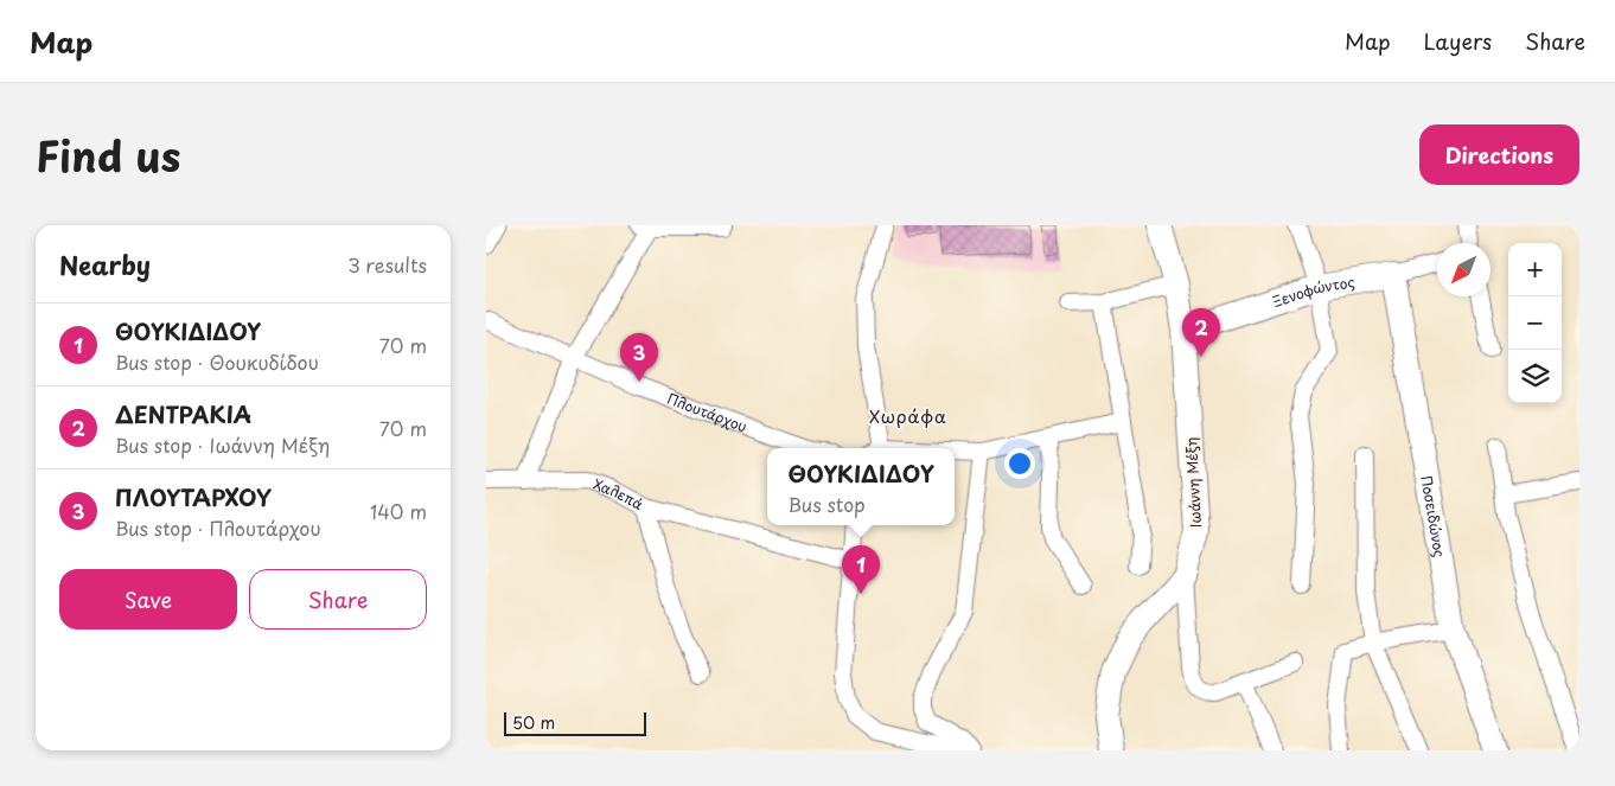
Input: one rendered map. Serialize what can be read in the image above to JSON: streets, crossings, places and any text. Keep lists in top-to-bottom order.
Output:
{
  "streets": {
    "street": [
      "Ξενοφώντος",
      "Πλουτάρχου",
      "Ιωάννη Μέξη",
      "Χαλεπά",
      "Ποσειδώνος"
    ]
  },
  "crossings": [
    ["Ξενοφώντος", "Ιωάννη Μέξη"],
    ["Ξενοφώντος", "Ποσειδώνος"]
  ],
  "districts": ["Χωράφα"],
  "scale_bar": "50 m",
  "north": "bottom left",
  "page": {
    "header": "Map",
    "nav": ["Map", "Layers", "Share"],
    "title": "Find us",
    "buttons": [
      "Directions",
      ["Save", "Share"]
    ],
    "heading": ["Nearby", "3 results"],
    "map_buttons": ["+", "−"],
    "list": [
      {
        "mark": "1",
        "name": "ΘΟΥΚΙΔΙΔΟΥ",
        "note": "Bus stop · Θουκυδίδου",
        "value": "70 m"
      },
      {
        "mark": "2",
        "name": "ΔΕΝΤΡΑΚΙΑ",
        "note": "Bus stop · Ιωάννη Μέξη",
        "value": "70 m"
      },
      {
        "mark": "3",
        "name": "ΠΛΟΥΤΑΡΧΟΥ",
        "note": "Bus stop · Πλουτάρχου",
        "value": "140 m"
      }
    ],
    "pins": ["2", "3", "1"],
    "popup": ["ΘΟΥΚΙΔΙΔΟΥ", "Bus stop"],
    "scale": "50 m"
  }
}
